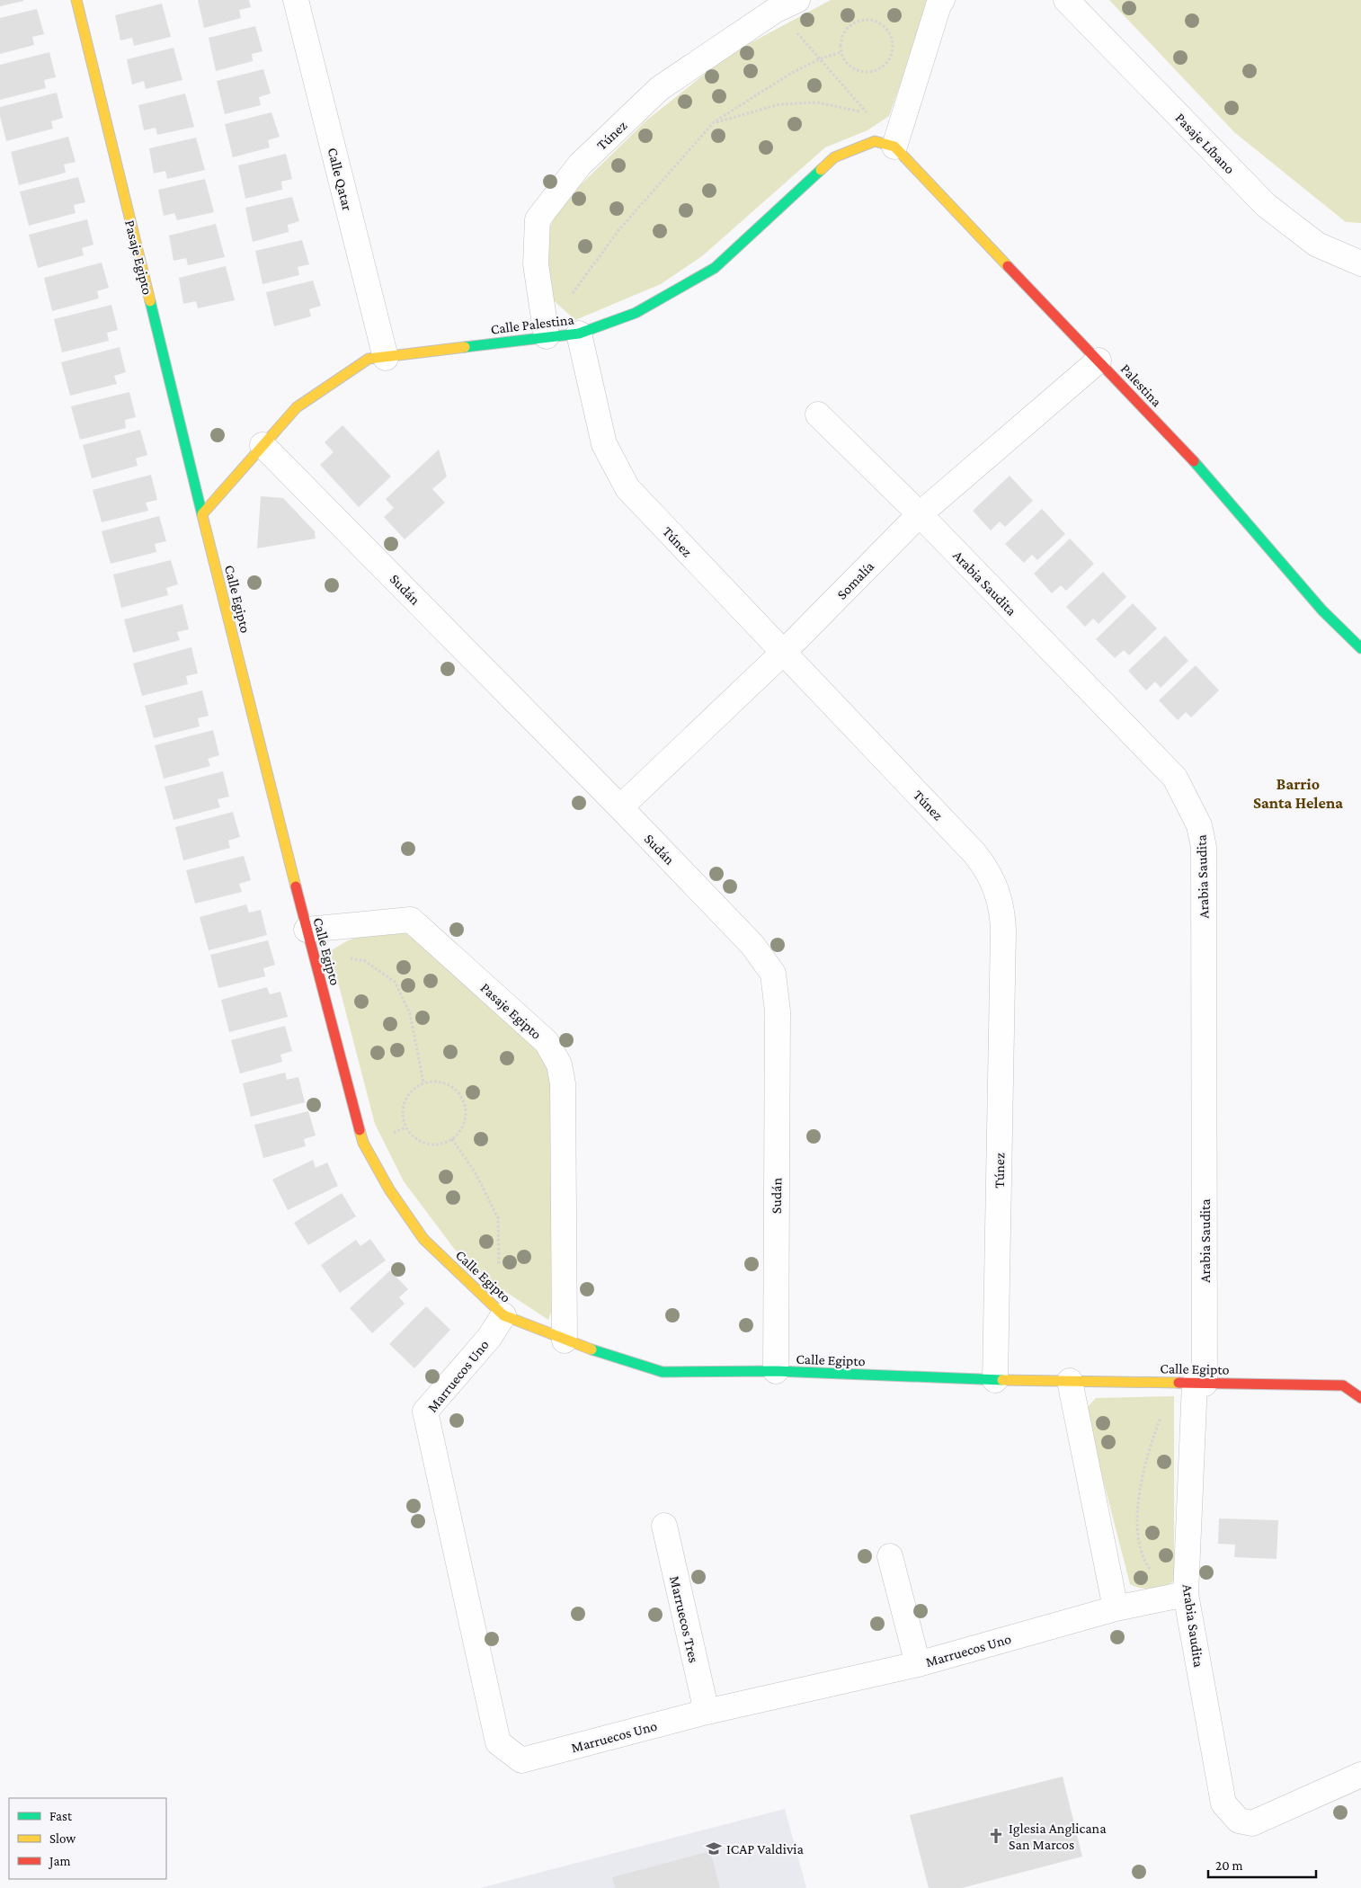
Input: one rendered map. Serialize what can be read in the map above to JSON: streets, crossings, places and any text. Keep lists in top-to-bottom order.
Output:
{
  "streets": {
    "street": [
      "Túnez",
      "Pasaje Líbano",
      "Calle Qatar",
      "Pasaje Egipto",
      "Calle Palestina",
      "Palestina",
      "Somalía",
      "Arabia Saudita",
      "Sudán",
      "Calle Egipto",
      "Marruecos Uno",
      "Marruecos Tres"
    ]
  },
  "crossings": [
    ["Túnez", "Calle Palestina"],
    ["Túnez", "Somalía"],
    ["Túnez", "Calle Egipto"],
    ["Calle Qatar", "Calle Palestina"],
    ["Pasaje Egipto", "Calle Palestina"],
    ["Pasaje Egipto", "Calle Egipto"],
    ["Calle Palestina", "Palestina"],
    ["Calle Palestina", "Sudán"],
    ["Calle Palestina", "Calle Egipto"],
    ["Palestina", "Somalía"],
    ["Somalía", "Arabia Saudita"],
    ["Somalía", "Sudán"],
    ["Arabia Saudita", "Calle Egipto"],
    ["Arabia Saudita", "Marruecos Uno"],
    ["Sudán", "Calle Egipto"],
    ["Calle Egipto", "Marruecos Uno"],
    ["Marruecos Uno", "Marruecos Tres"]
  ],
  "districts": ["Barrio Santa Helena"],
  "places": {
    "church": ["Iglesia Anglicana San Marcos"],
    "school or university": ["ICAP Valdivia"]
  },
  "legend": ["Fast", "Slow", "Jam"],
  "scale_bar": "20 m"
}
